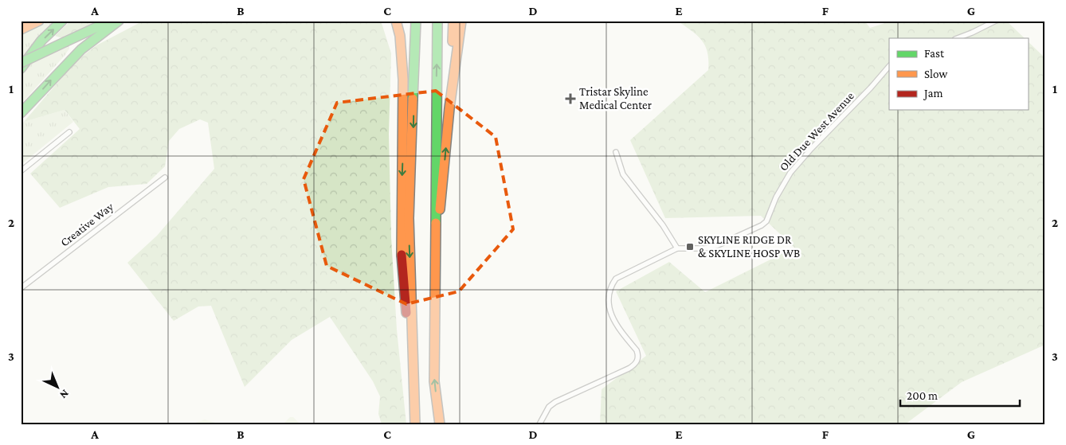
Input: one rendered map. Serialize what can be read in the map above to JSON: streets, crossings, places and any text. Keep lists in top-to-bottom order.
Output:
{
  "streets": {
    "street": ["Old Due West Avenue", "Creative Way"]
  },
  "places": {
    "health": ["Tristar Skyline Medical Center"],
    "transit": ["SKYLINE RIDGE DR & SKYLINE HOSP WB"]
  },
  "legend": ["Fast", "Slow", "Jam"],
  "scale_bar": "200 m",
  "north": "bottom right",
  "grid": {
    "columns": [
      "A",
      "B",
      "C",
      "D",
      "E",
      "F",
      "G"
    ],
    "rows": ["1", "2", "3"]
  }
}
